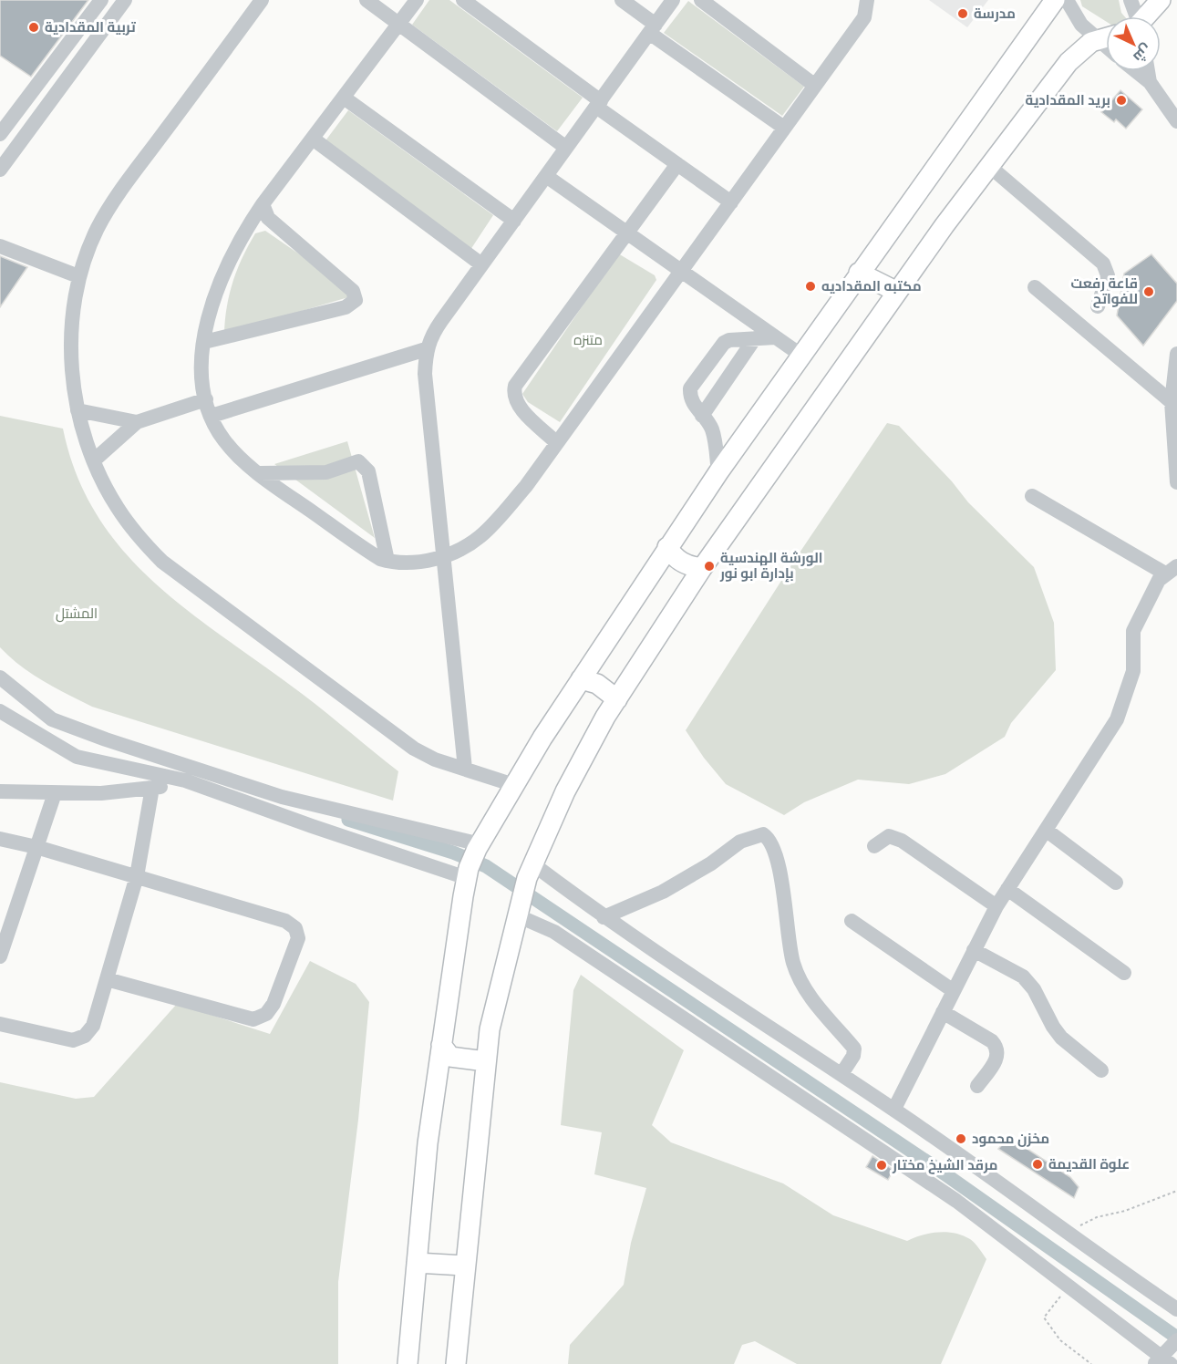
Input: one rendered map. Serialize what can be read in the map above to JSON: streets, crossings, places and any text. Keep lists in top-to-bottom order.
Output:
{
  "parks": ["متنزه", "المشتل"],
  "places": [
    "مدرسة",
    "تربية المقدادية",
    "بريد المقدادية",
    "مكتبه المقداديه",
    "قاعة رفعت للفواتح",
    "الورشة الهندسية بإدارة ابو نور",
    "مخزن محمود",
    "علوة القديمة",
    "مرقد الشيخ مختار"
  ],
  "north": "bottom right"
}
